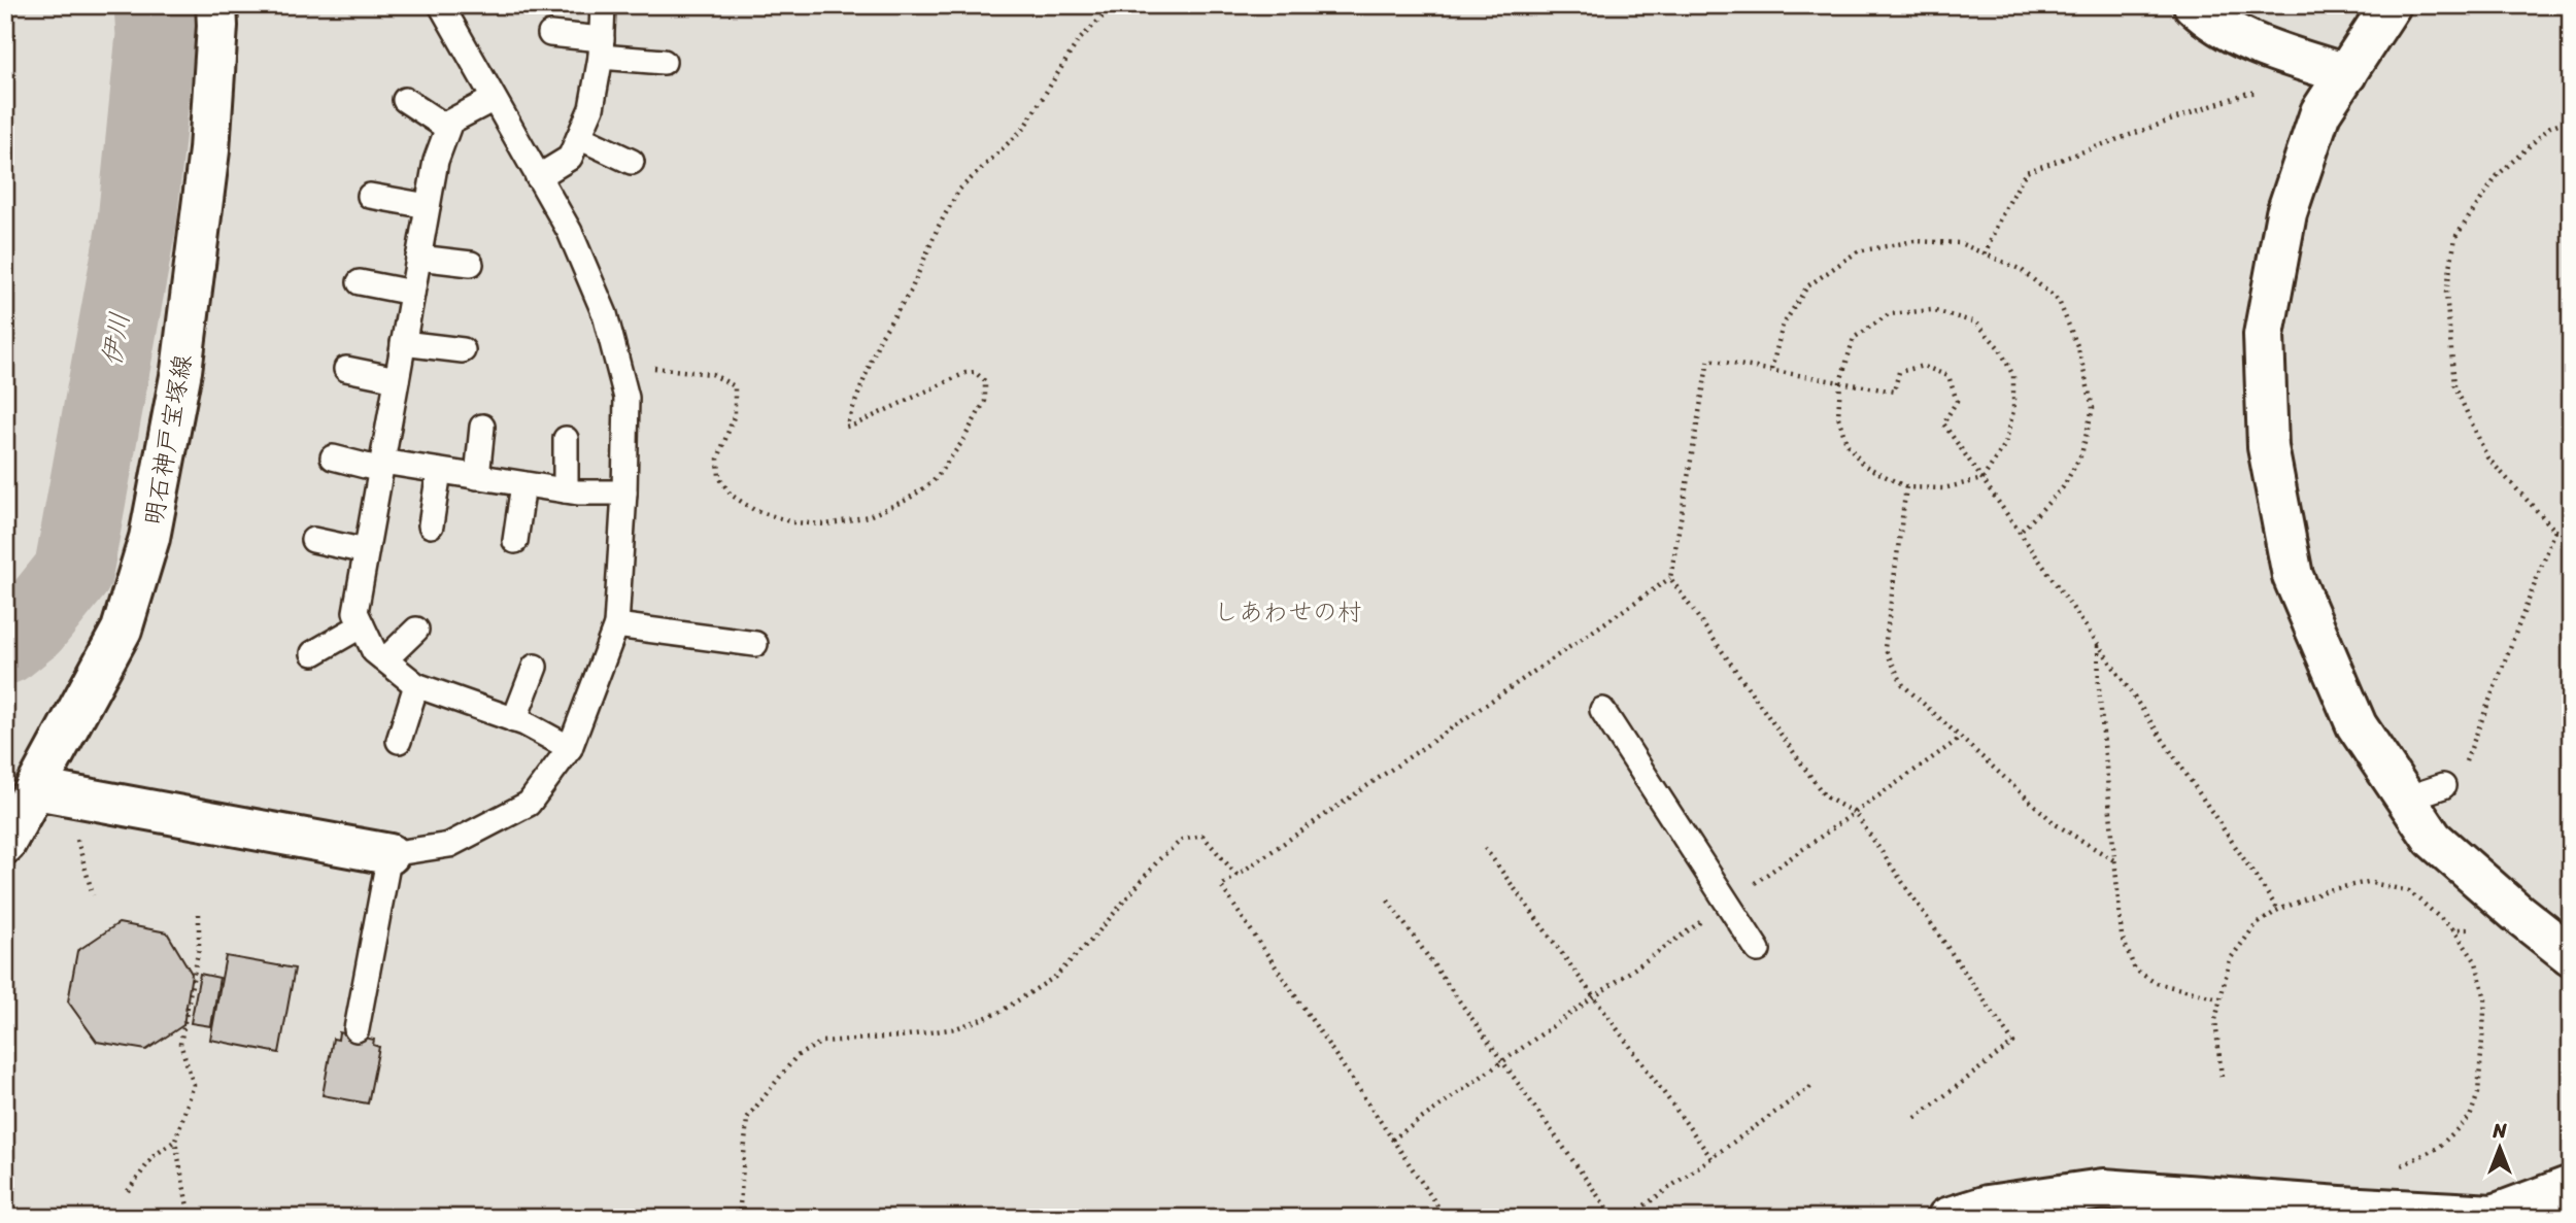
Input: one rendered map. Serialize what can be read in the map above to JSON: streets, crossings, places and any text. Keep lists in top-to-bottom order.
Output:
{
  "streets": {
    "street": ["明石神戸宝塚線"]
  },
  "water": ["伊川"],
  "parks": ["しあわせの村"],
  "north": "top"
}
